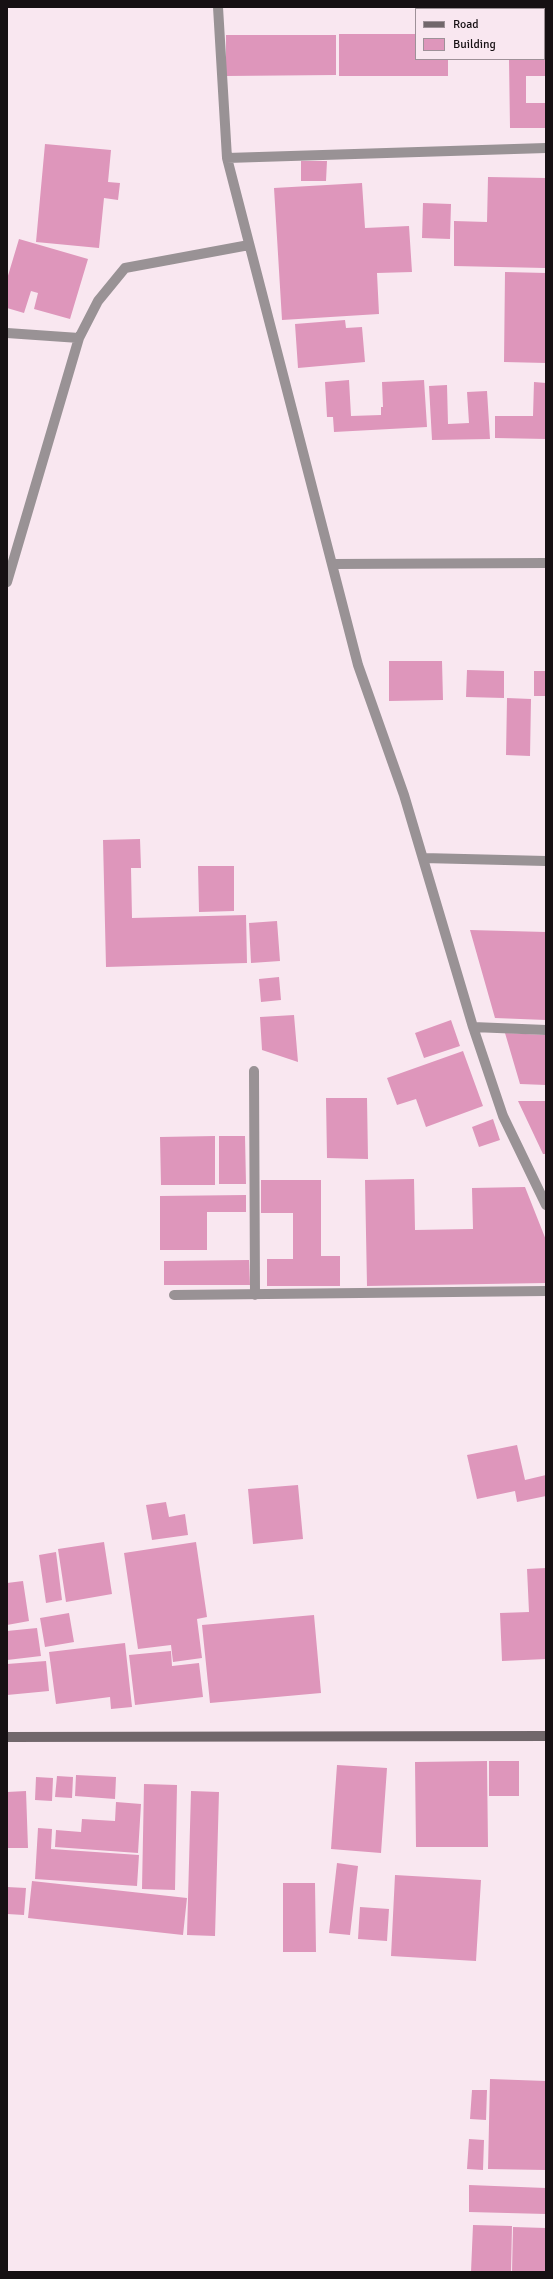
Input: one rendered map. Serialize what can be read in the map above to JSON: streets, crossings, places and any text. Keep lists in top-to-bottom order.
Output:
{
  "legend": ["Road", "Building"]
}
